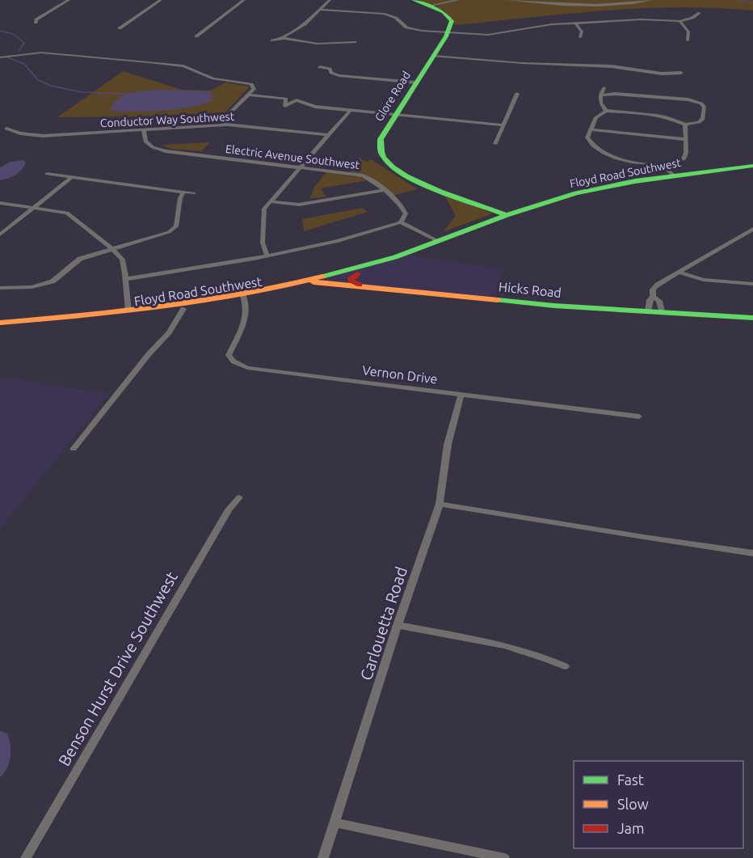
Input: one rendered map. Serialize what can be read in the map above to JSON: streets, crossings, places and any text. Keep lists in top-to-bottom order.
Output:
{
  "streets": {
    "street": [
      "Glore Road",
      "Conductor Way Southwest",
      "Electric Avenue Southwest",
      "Floyd Road Southwest",
      "Hicks Road",
      "Vernon Drive",
      "Carlouetta Road",
      "Benson Hurst Drive Southwest"
    ]
  },
  "crossings": [
    ["Glore Road", "Floyd Road Southwest"],
    ["Conductor Way Southwest", "Electric Avenue Southwest"],
    ["Floyd Road Southwest", "Hicks Road"],
    ["Floyd Road Southwest", "Vernon Drive"],
    ["Vernon Drive", "Carlouetta Road"]
  ],
  "legend": ["Fast", "Slow", "Jam"]
}
